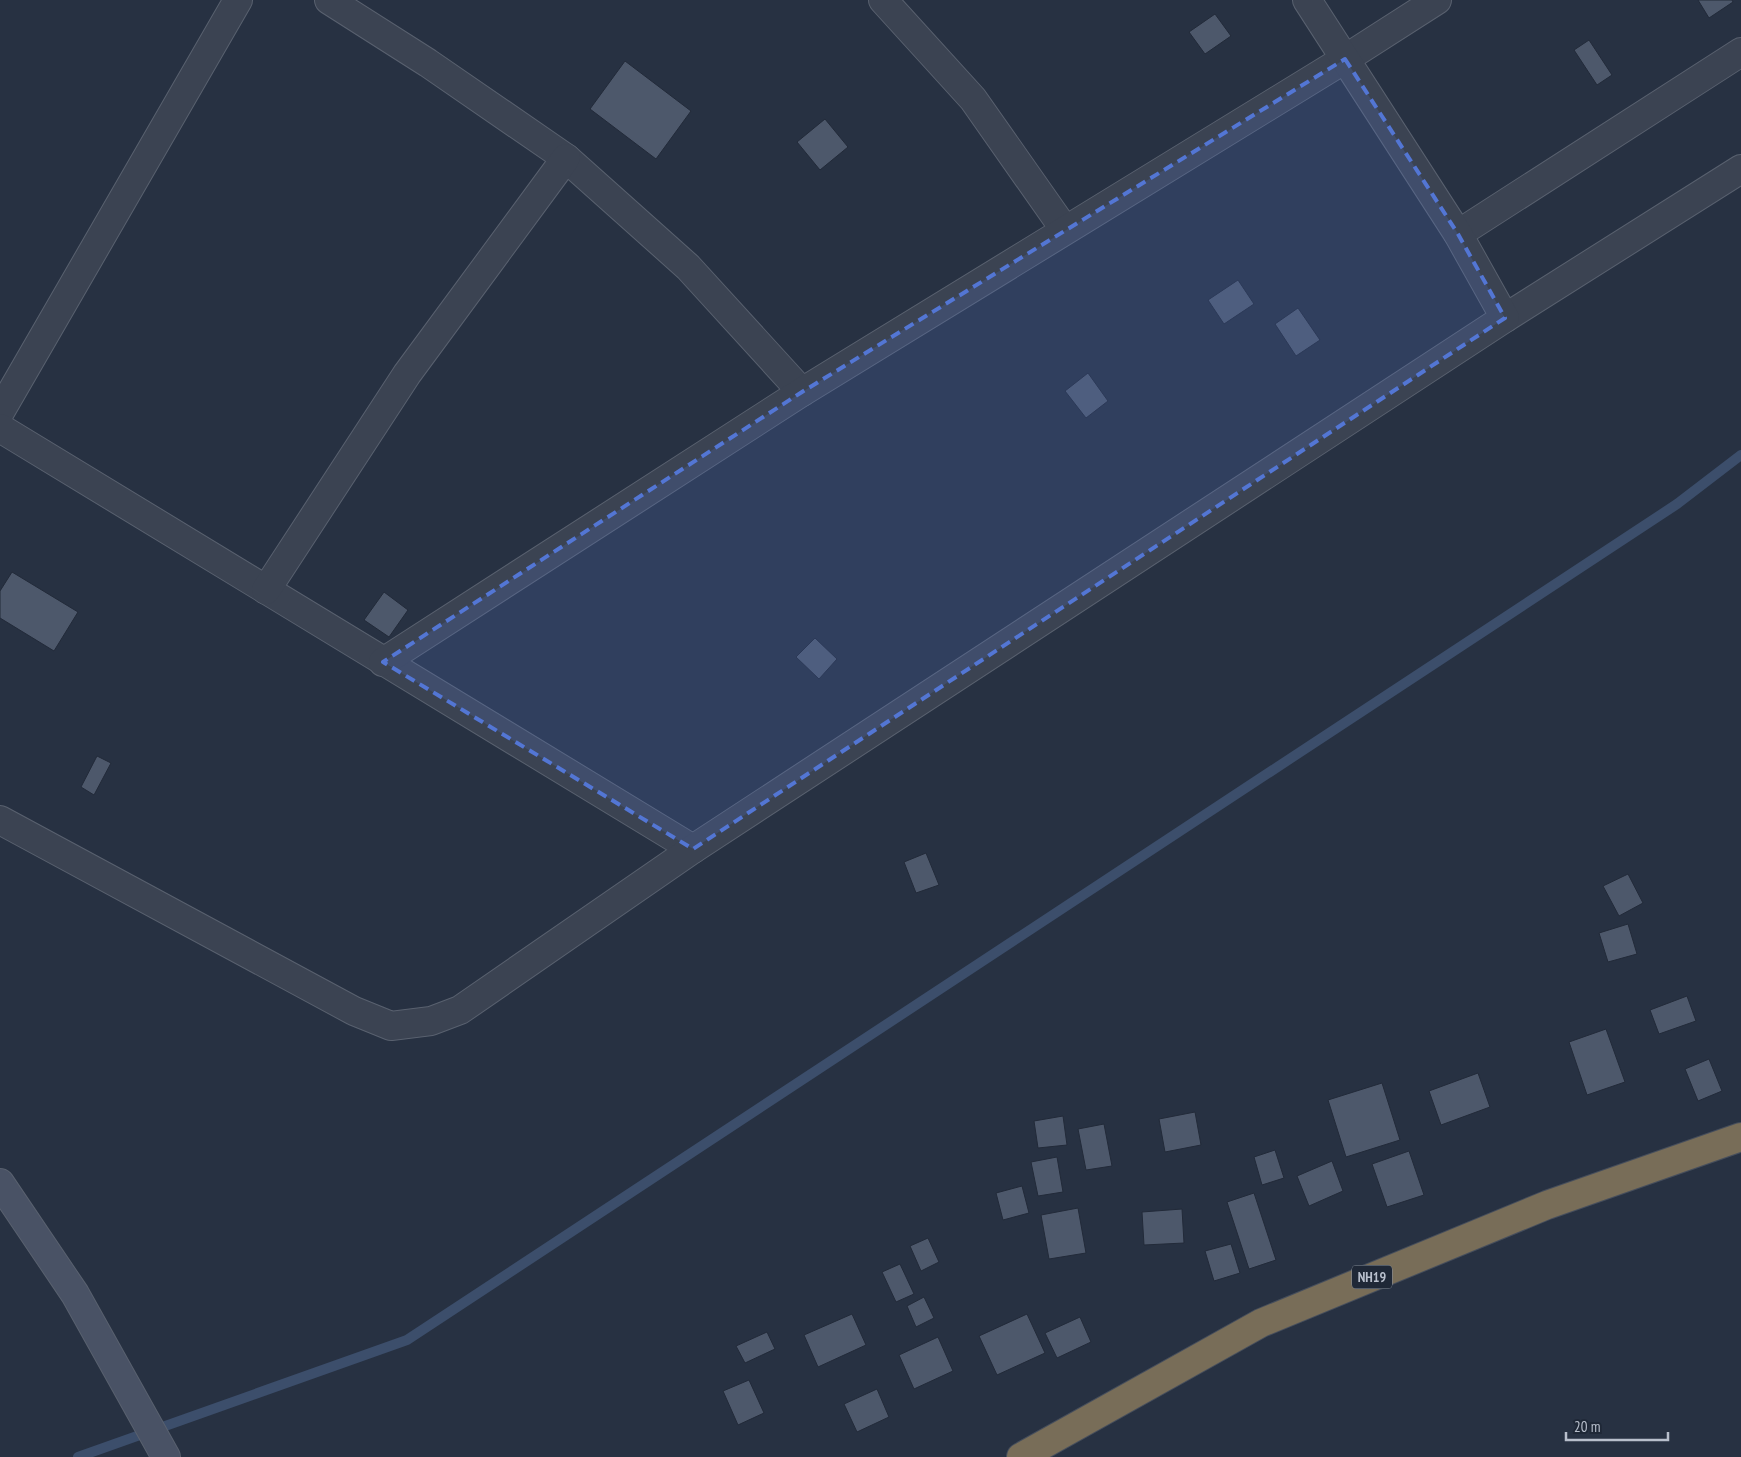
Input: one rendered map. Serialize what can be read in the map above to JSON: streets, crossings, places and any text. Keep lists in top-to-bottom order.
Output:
{
  "streets": {
    "highway": ["NH19"]
  },
  "scale_bar": "20 m"
}
